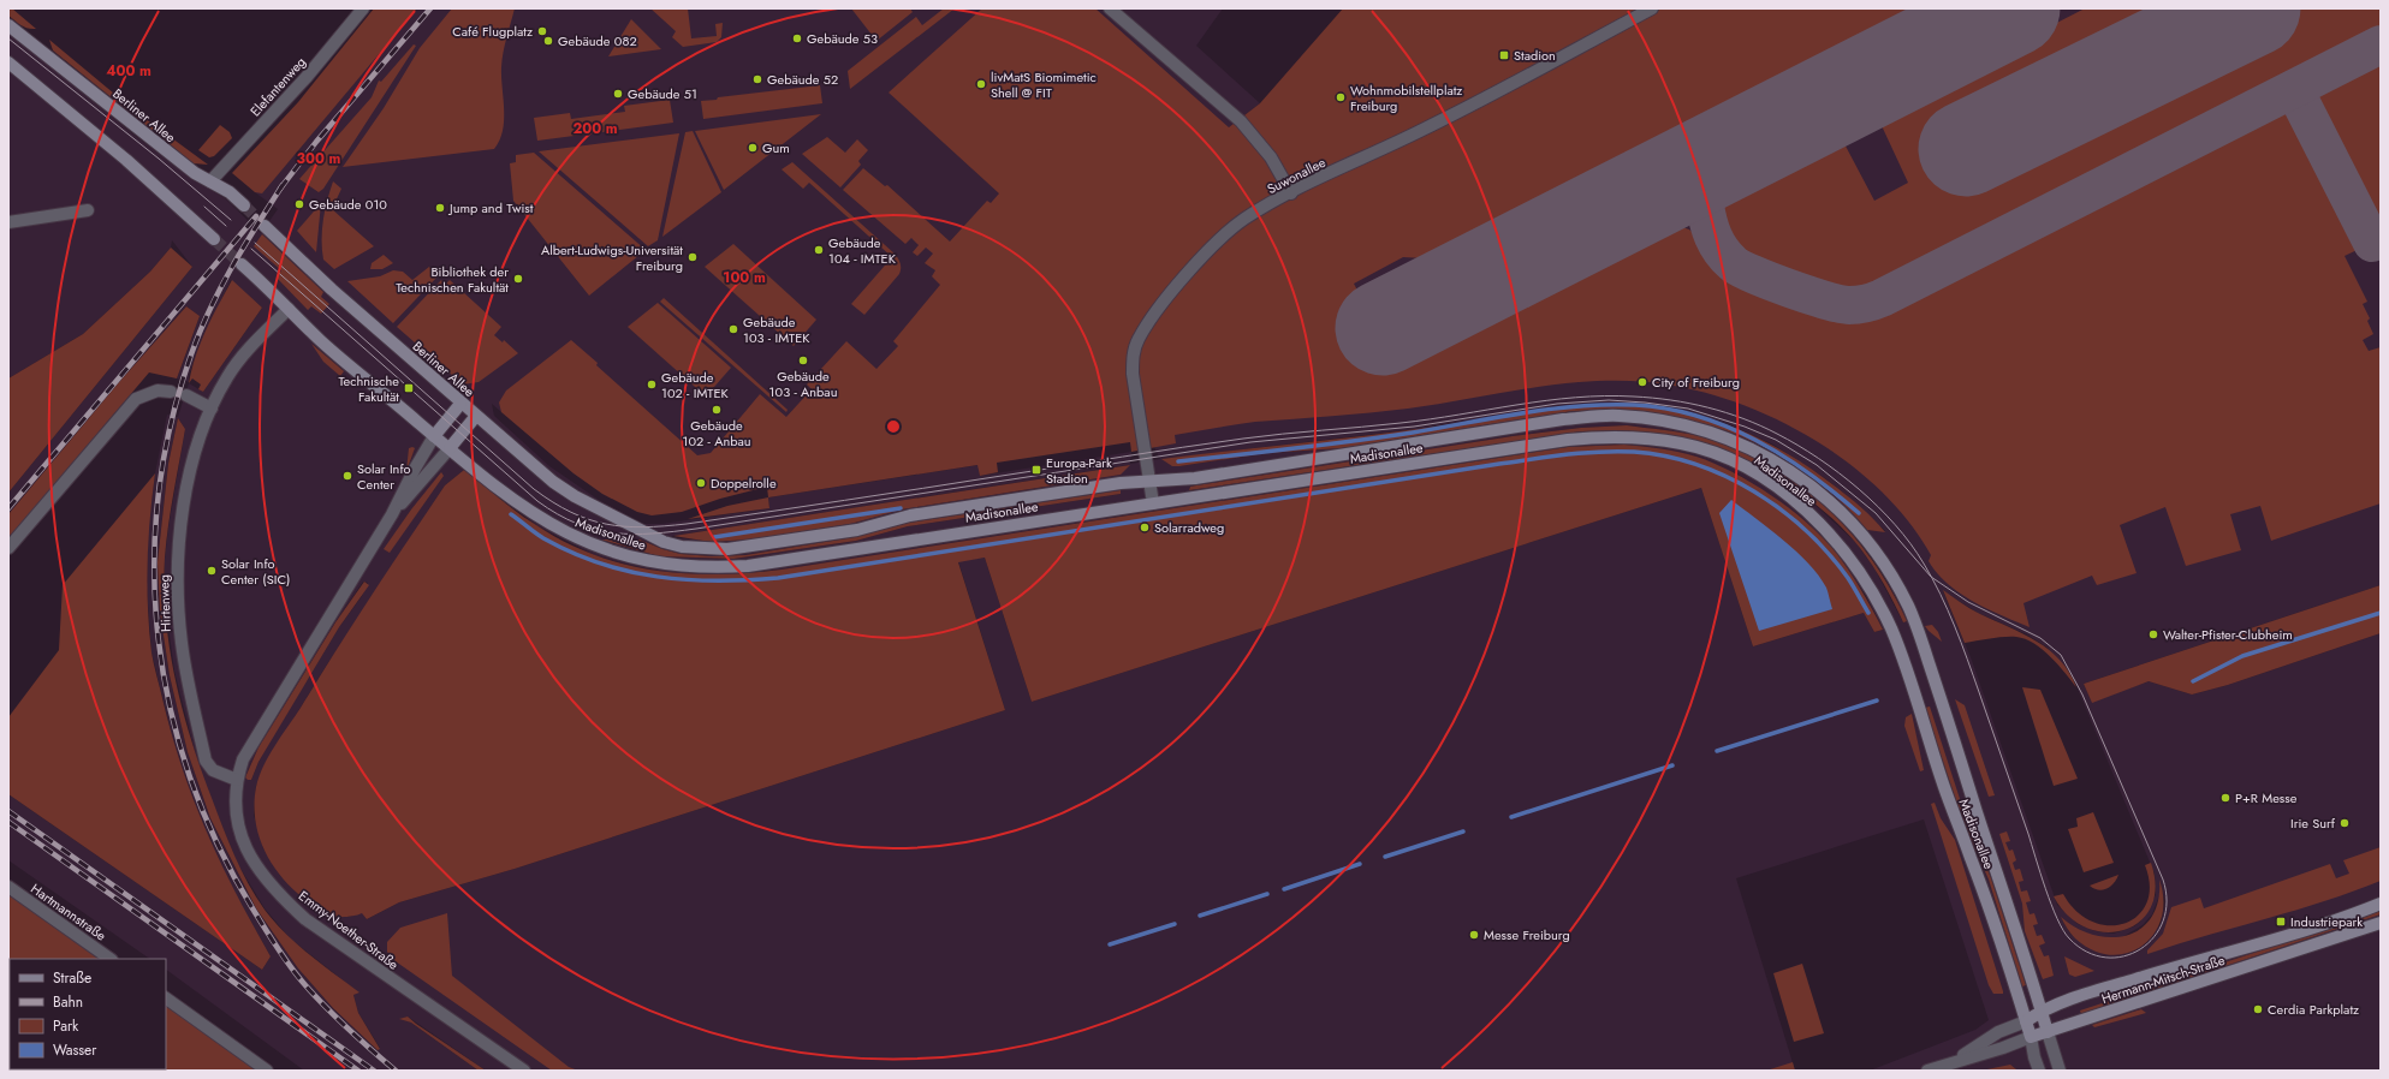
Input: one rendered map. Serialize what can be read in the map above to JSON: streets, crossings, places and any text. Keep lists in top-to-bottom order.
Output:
{
  "streets": {
    "main road": ["Berliner Allee", "Madisonallee", "Hermann-Mitsch-Straße"],
    "street": [
      "Elefantenweg",
      "Suwonallee",
      "Hirtenweg",
      "Hartmannstraße",
      "Emmy-Noether-Straße"
    ]
  },
  "crossings": [
    ["Elefantenweg", "Berliner Allee"],
    ["Berliner Allee", "Madisonallee"],
    ["Suwonallee", "Madisonallee"],
    ["Madisonallee", "Emmy-Noether-Straße"],
    ["Madisonallee", "Hermann-Mitsch-Straße"],
    ["Hirtenweg", "Emmy-Noether-Straße"]
  ],
  "places": {
    "other": [
      "Café Flugplatz",
      "Gebäude 53",
      "Gebäude 082",
      "Gebäude 52",
      "livMatS Biomimetic Shell @ FIT",
      "Gebäude 51",
      "Wohnmobilstellplatz Freiburg",
      "Gum",
      "Gebäude 010",
      "Jump and Twist",
      "Gebäude 104 - IMTEK",
      "Albert-Ludwigs-Universität Freiburg",
      "Bibliothek der Technischen Fakultät",
      "Gebäude 103 - IMTEK",
      "Gebäude 103 - Anbau",
      "City of Freiburg",
      "Gebäude 102 - IMTEK",
      "Gebäude 102 - Anbau",
      "Solar Info Center",
      "Doppelrolle",
      "Solarradweg",
      "Solar Info Center (SIC)",
      "Walter-Pfister-Clubheim",
      "P+R Messe",
      "Irie Surf",
      "Messe Freiburg",
      "Cerdia Parkplatz"
    ],
    "transit": [
      "Stadion",
      "Technische Fakultät",
      "Europa-Park Stadion",
      "Industriepark"
    ]
  },
  "legend": [
    "Straße",
    "Bahn",
    "Park",
    "Wasser"
  ],
  "rings": [
    "400 m",
    "200 m",
    "300 m",
    "100 m"
  ]
}
